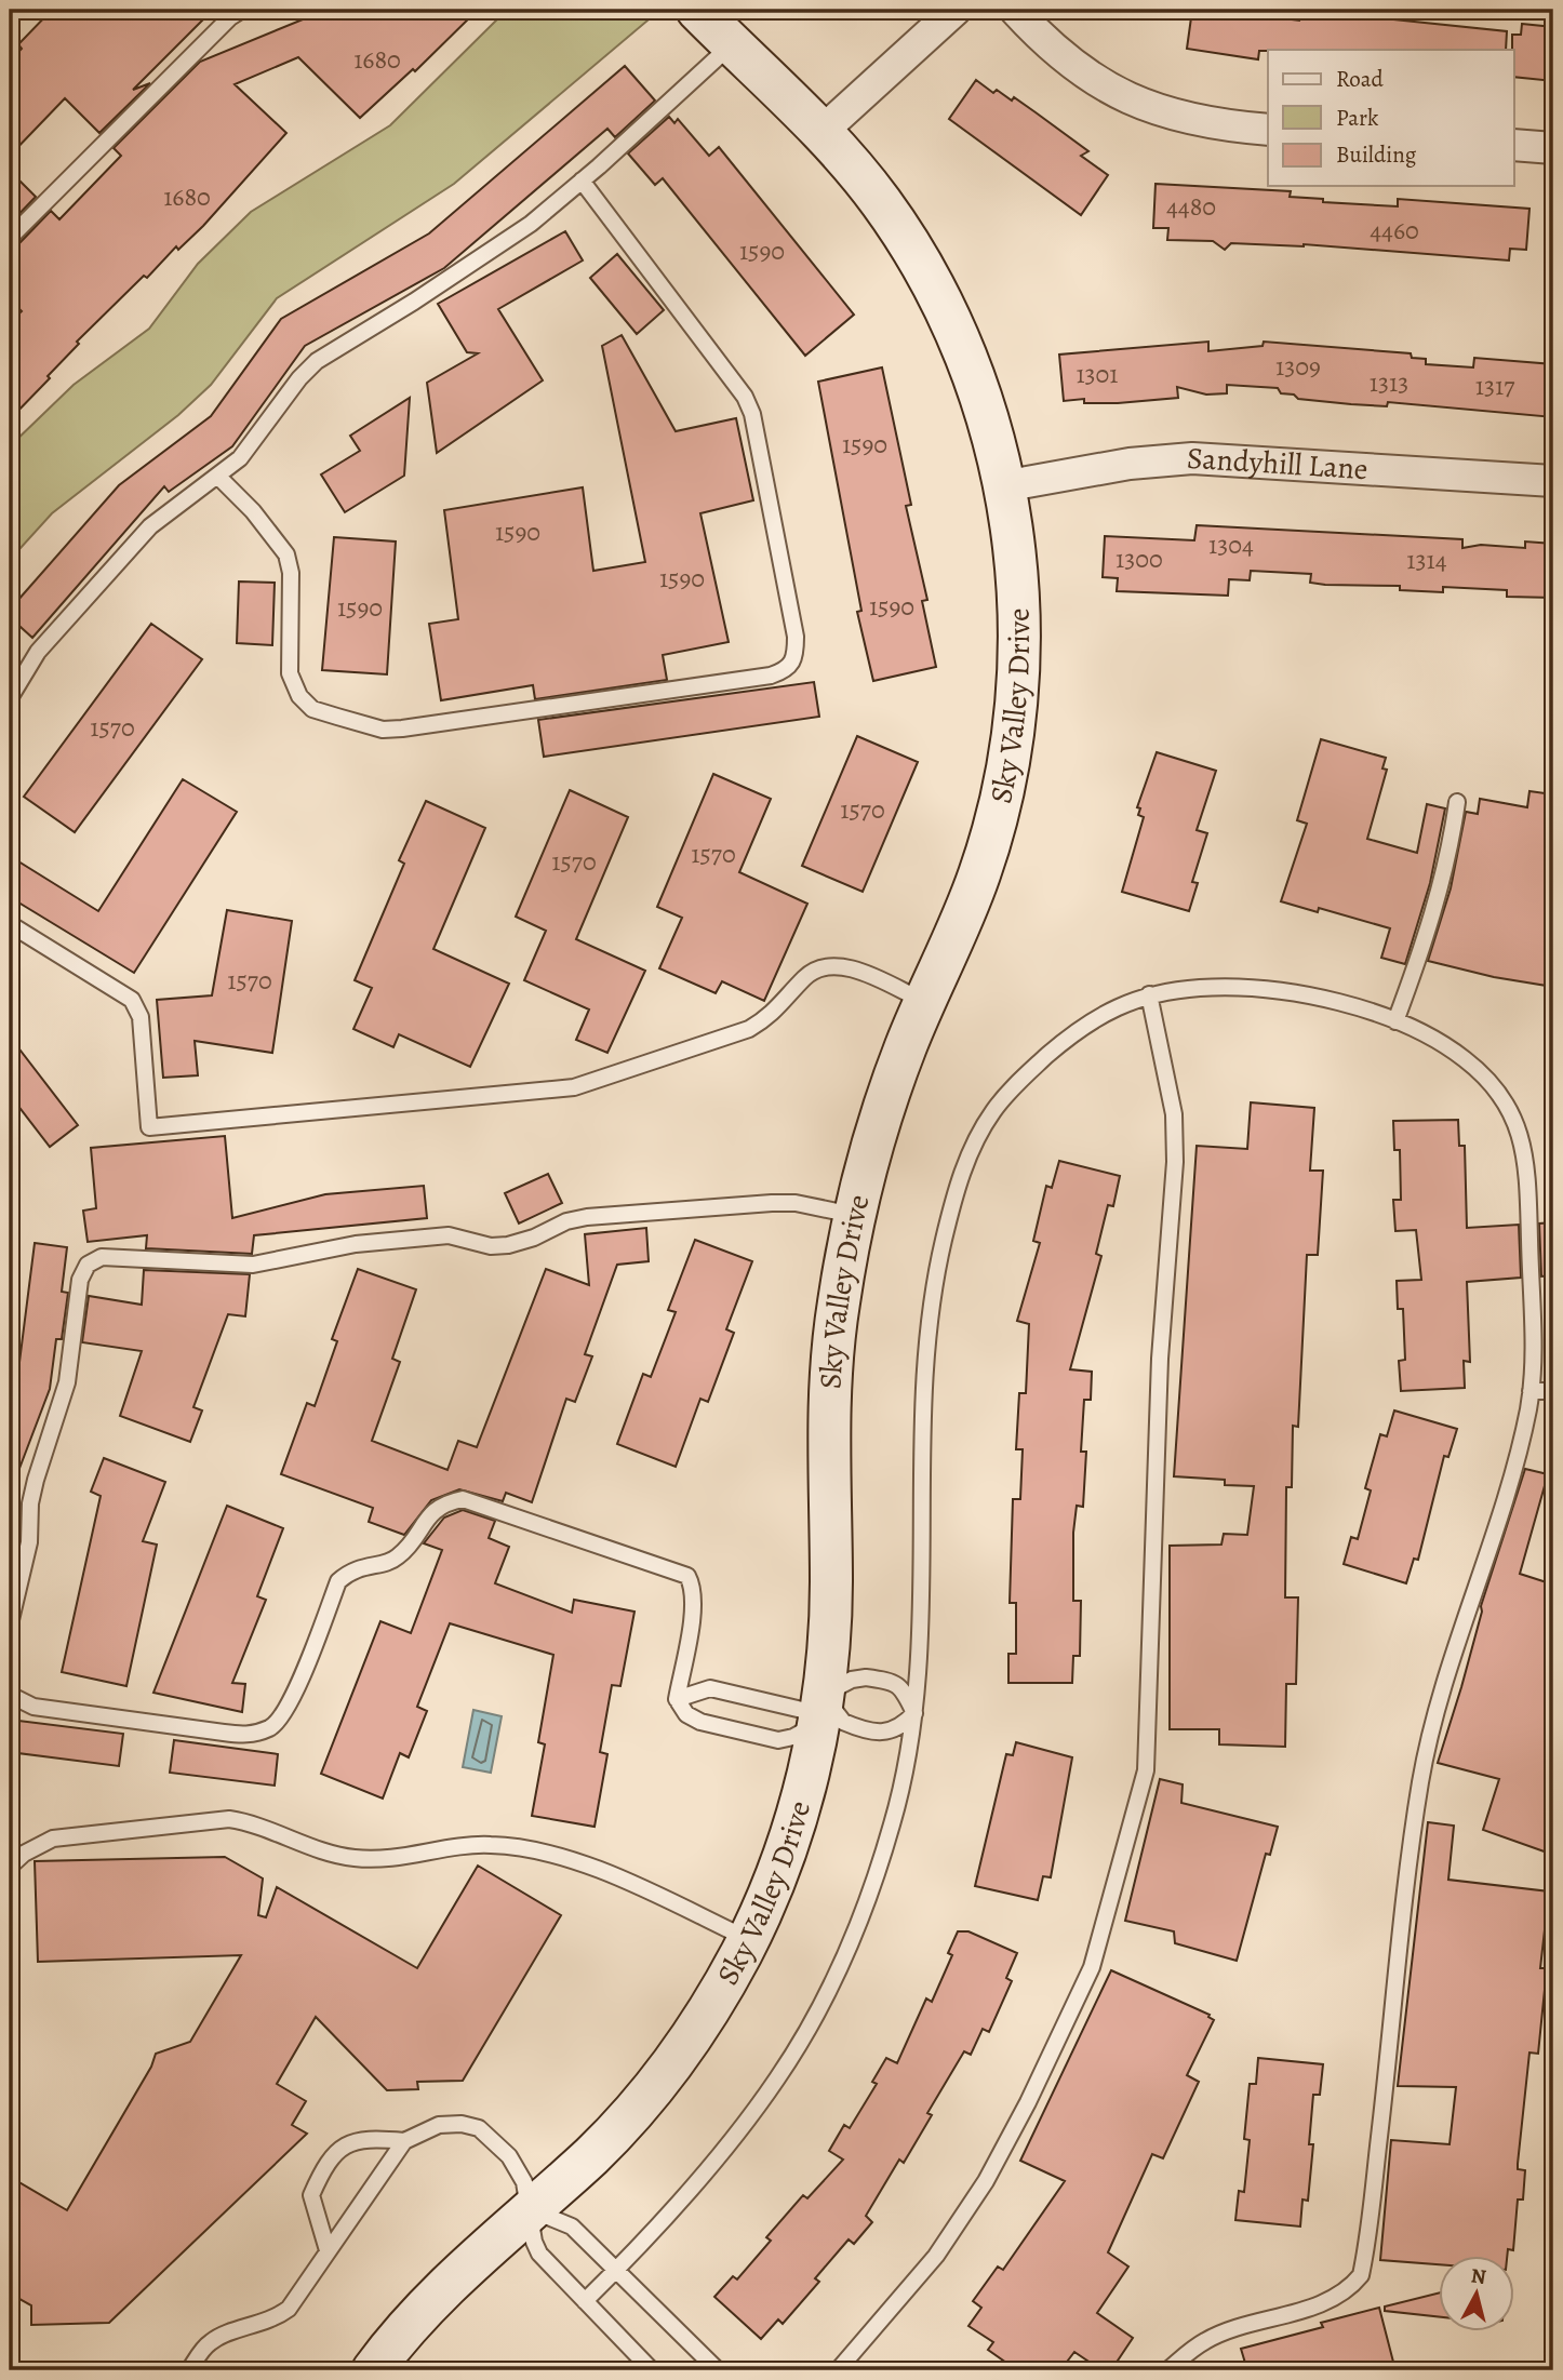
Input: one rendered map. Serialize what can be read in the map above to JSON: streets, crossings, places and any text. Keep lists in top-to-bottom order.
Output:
{
  "streets": {
    "street": ["Sandyhill Lane", "Sky Valley Drive"]
  },
  "crossings": [
    ["Sandyhill Lane", "Sky Valley Drive"]
  ],
  "house_numbers": [
    "1680",
    "1680",
    "4480",
    "4460",
    "1590",
    "1309",
    "1301",
    "1313",
    "1317",
    "1590",
    "1590",
    "1304",
    "1300",
    "1314",
    "1590",
    "1590",
    "1590",
    "1570",
    "1570",
    "1570",
    "1570",
    "1570"
  ],
  "legend": ["Road", "Park", "Building"],
  "north": "top"
}
